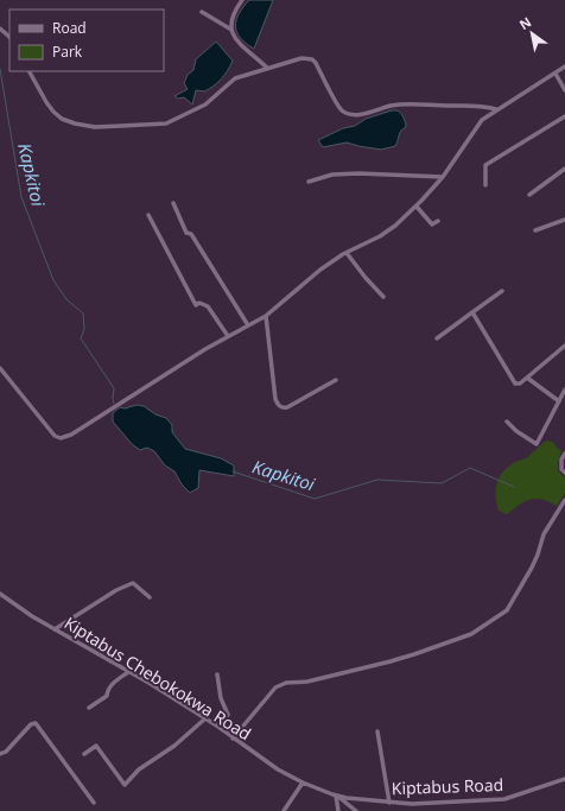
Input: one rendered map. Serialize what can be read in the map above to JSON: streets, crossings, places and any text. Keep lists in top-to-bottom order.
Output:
{
  "streets": {
    "street": ["Kiptabus Chebokokwa Road", "Kiptabus Road"]
  },
  "crossings": [
    ["Kiptabus Chebokokwa Road", "Kiptabus Road"]
  ],
  "water": ["Kapkitoi"],
  "legend": ["Road", "Park"],
  "north": "top left"
}
